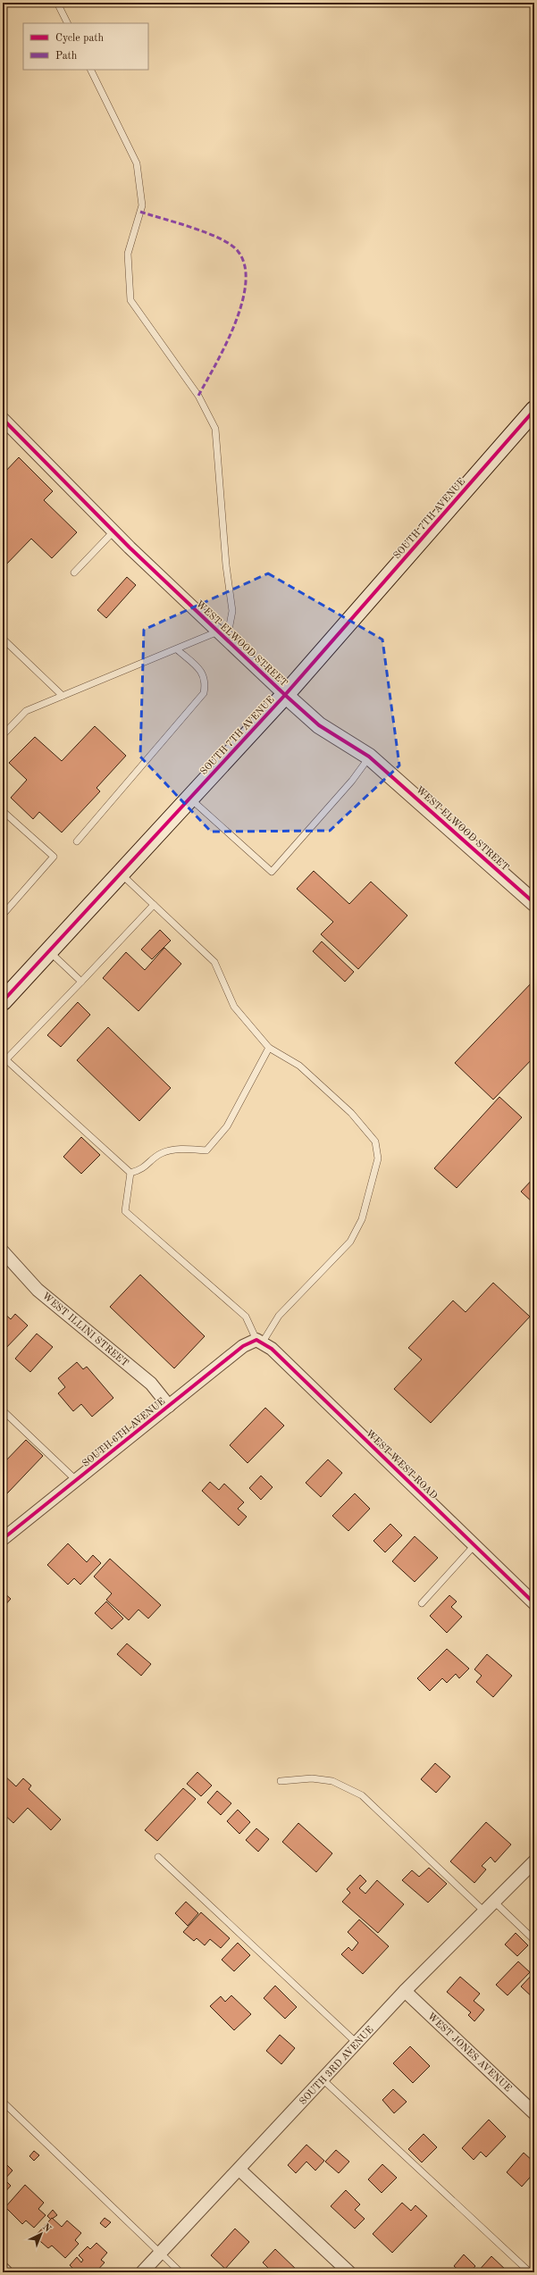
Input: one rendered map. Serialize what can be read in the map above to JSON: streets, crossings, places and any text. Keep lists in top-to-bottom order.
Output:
{
  "streets": {
    "main road": ["SOUTH 7TH AVENUE"],
    "street": [
      "WEST ELWOOD STREET",
      "WEST ILLINI STREET",
      "SOUTH 6TH AVENUE",
      "WEST WEST ROAD",
      "WEST JONES AVENUE",
      "SOUTH 3RD AVENUE"
    ]
  },
  "crossings": [
    ["SOUTH 7TH AVENUE", "WEST ELWOOD STREET"],
    ["WEST ILLINI STREET", "SOUTH 6TH AVENUE"],
    ["SOUTH 6TH AVENUE", "WEST WEST ROAD"],
    ["WEST JONES AVENUE", "SOUTH 3RD AVENUE"]
  ],
  "legend": ["Cycle path", "Path"],
  "north": "top right"
}
